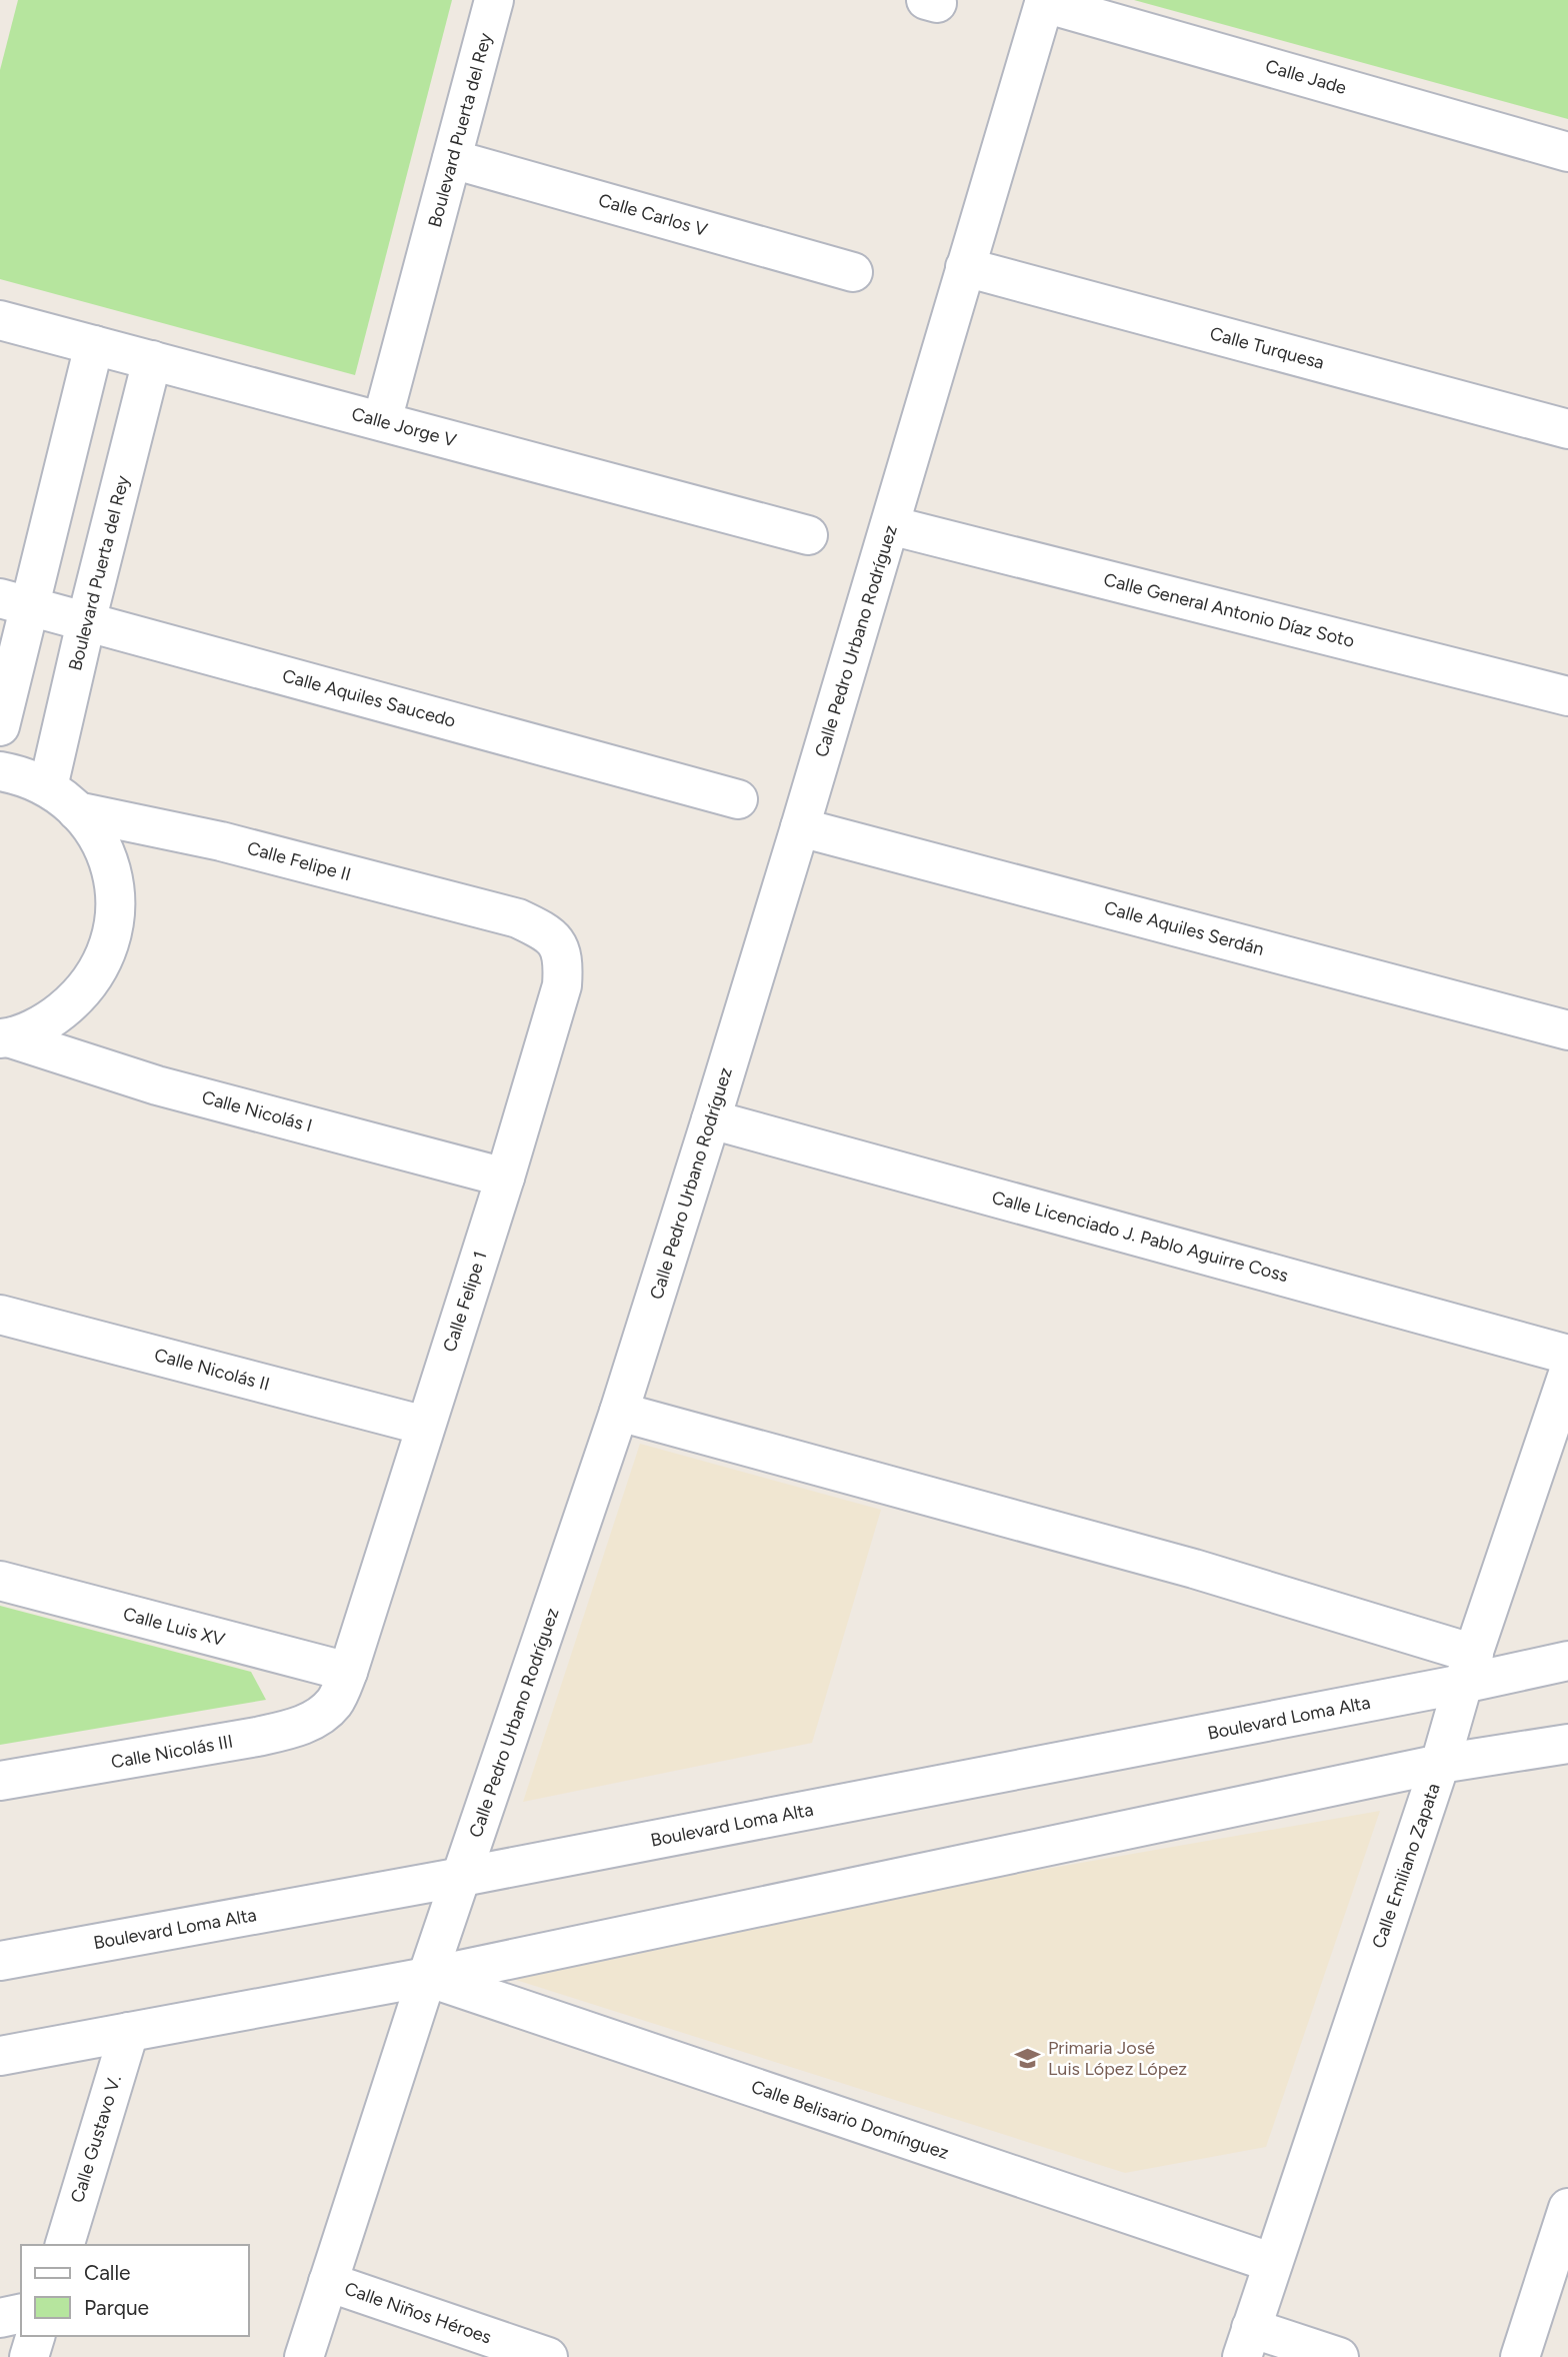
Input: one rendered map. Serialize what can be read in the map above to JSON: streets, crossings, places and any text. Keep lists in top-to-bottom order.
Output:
{
  "streets": {
    "street": [
      "Calle Jade",
      "Boulevard Puerta del Rey",
      "Calle Carlos V",
      "Calle Turquesa",
      "Calle Jorge V",
      "Calle General Antonio Díaz Soto",
      "Calle Pedro Urbano Rodríguez",
      "Calle Aquiles Saucedo",
      "Calle Felipe II",
      "Calle Aquiles Serdán",
      "Calle Nicolás I",
      "Calle Licenciado J. Pablo Aguirre Coss",
      "Calle Felipe 1",
      "Calle Nicolás II",
      "Calle Luis XV",
      "Boulevard Loma Alta",
      "Calle Nicolás III",
      "Calle Emiliano Zapata",
      "Calle Belisario Domínguez",
      "Calle Gustavo V.",
      "Calle Niños Héroes"
    ]
  },
  "crossings": [
    ["Calle Jade", "Calle Pedro Urbano Rodríguez"],
    ["Boulevard Puerta del Rey", "Calle Carlos V"],
    ["Boulevard Puerta del Rey", "Calle Jorge V"],
    ["Boulevard Puerta del Rey", "Calle Aquiles Saucedo"],
    ["Calle Turquesa", "Calle Pedro Urbano Rodríguez"],
    ["Calle General Antonio Díaz Soto", "Calle Pedro Urbano Rodríguez"],
    ["Calle Pedro Urbano Rodríguez", "Calle Aquiles Serdán"],
    ["Calle Pedro Urbano Rodríguez", "Calle Licenciado J. Pablo Aguirre Coss"],
    ["Calle Pedro Urbano Rodríguez", "Boulevard Loma Alta"],
    ["Calle Pedro Urbano Rodríguez", "Calle Belisario Domínguez"],
    ["Calle Pedro Urbano Rodríguez", "Calle Niños Héroes"],
    ["Calle Felipe II", "Calle Felipe 1"],
    ["Calle Nicolás I", "Calle Felipe 1"],
    ["Calle Felipe 1", "Calle Nicolás II"],
    ["Calle Felipe 1", "Calle Luis XV"],
    ["Calle Felipe 1", "Calle Nicolás III"],
    ["Calle Luis XV", "Calle Nicolás III"],
    ["Boulevard Loma Alta", "Calle Emiliano Zapata"],
    ["Calle Emiliano Zapata", "Calle Belisario Domínguez"]
  ],
  "places": {
    "school or university": ["Primaria José Luis López López"]
  },
  "legend": ["Calle", "Parque"]
}
